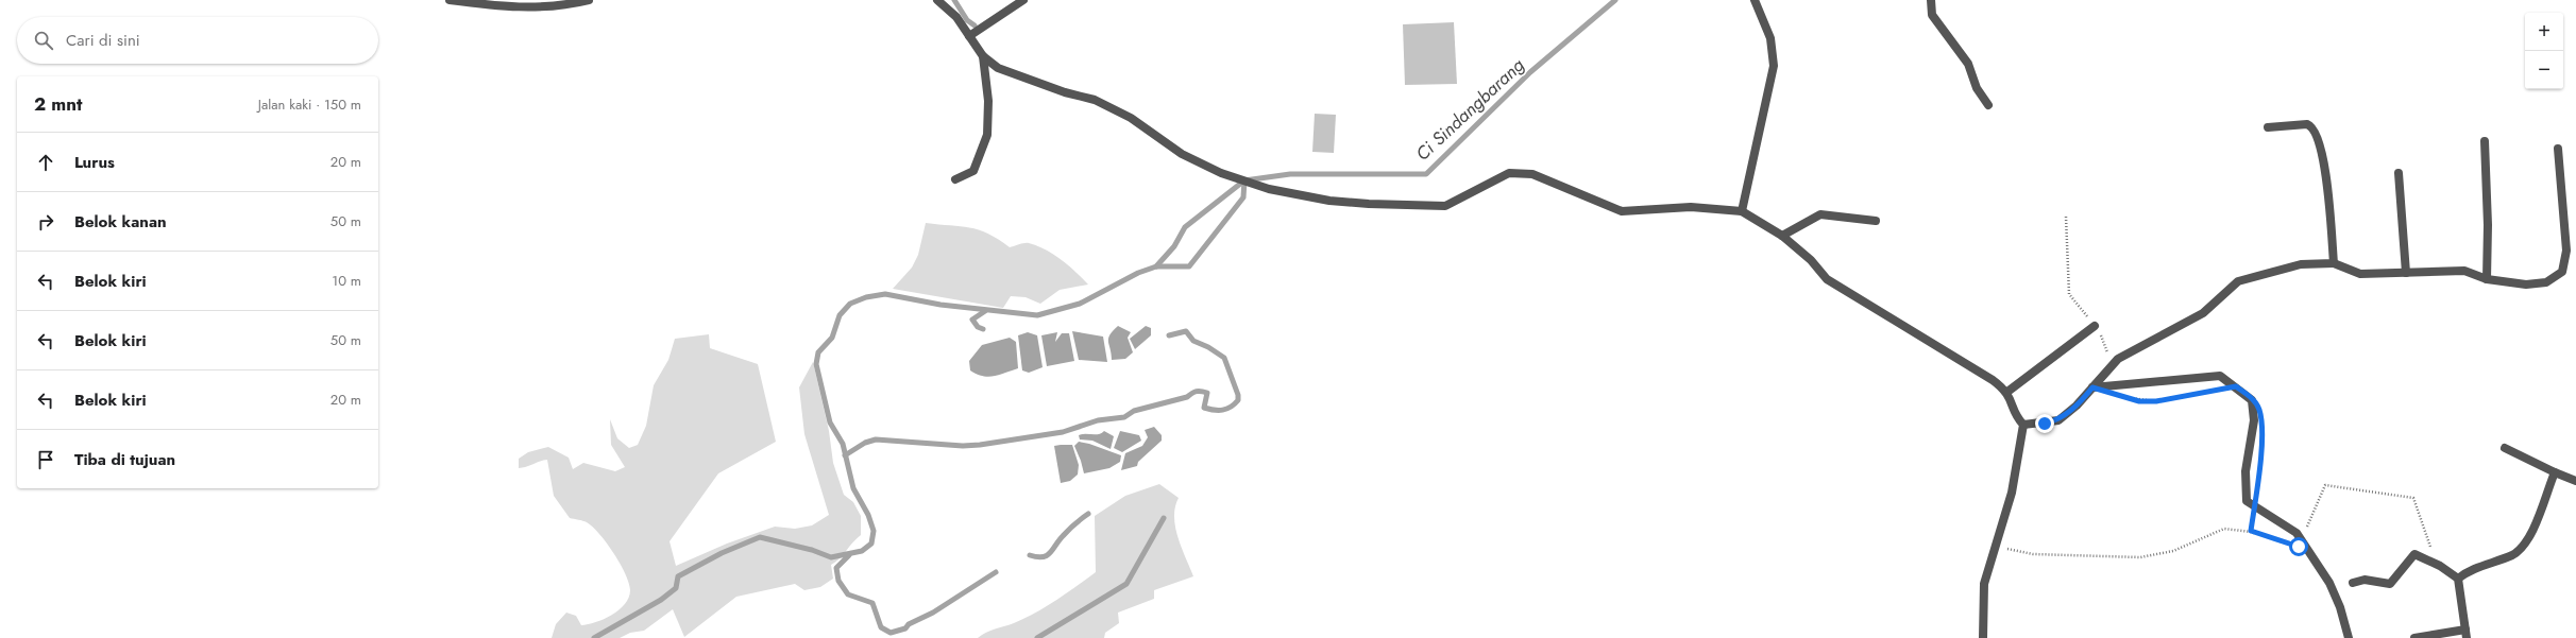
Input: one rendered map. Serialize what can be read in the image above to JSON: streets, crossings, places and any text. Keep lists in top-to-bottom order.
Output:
{
  "water": ["Ci Sindangbarang"],
  "page": {
    "map_buttons": ["+", "−"],
    "search": "Cari di sini",
    "heading": ["2 mnt", "Jalan kaki · 150 m"],
    "list": [
      ["Lurus", "20 m"],
      ["Belok kanan", "50 m"],
      ["Belok kiri", "10 m"],
      ["Belok kiri", "50 m"],
      ["Belok kiri", "20 m"],
      "Tiba di tujuan"
    ]
  }
}
